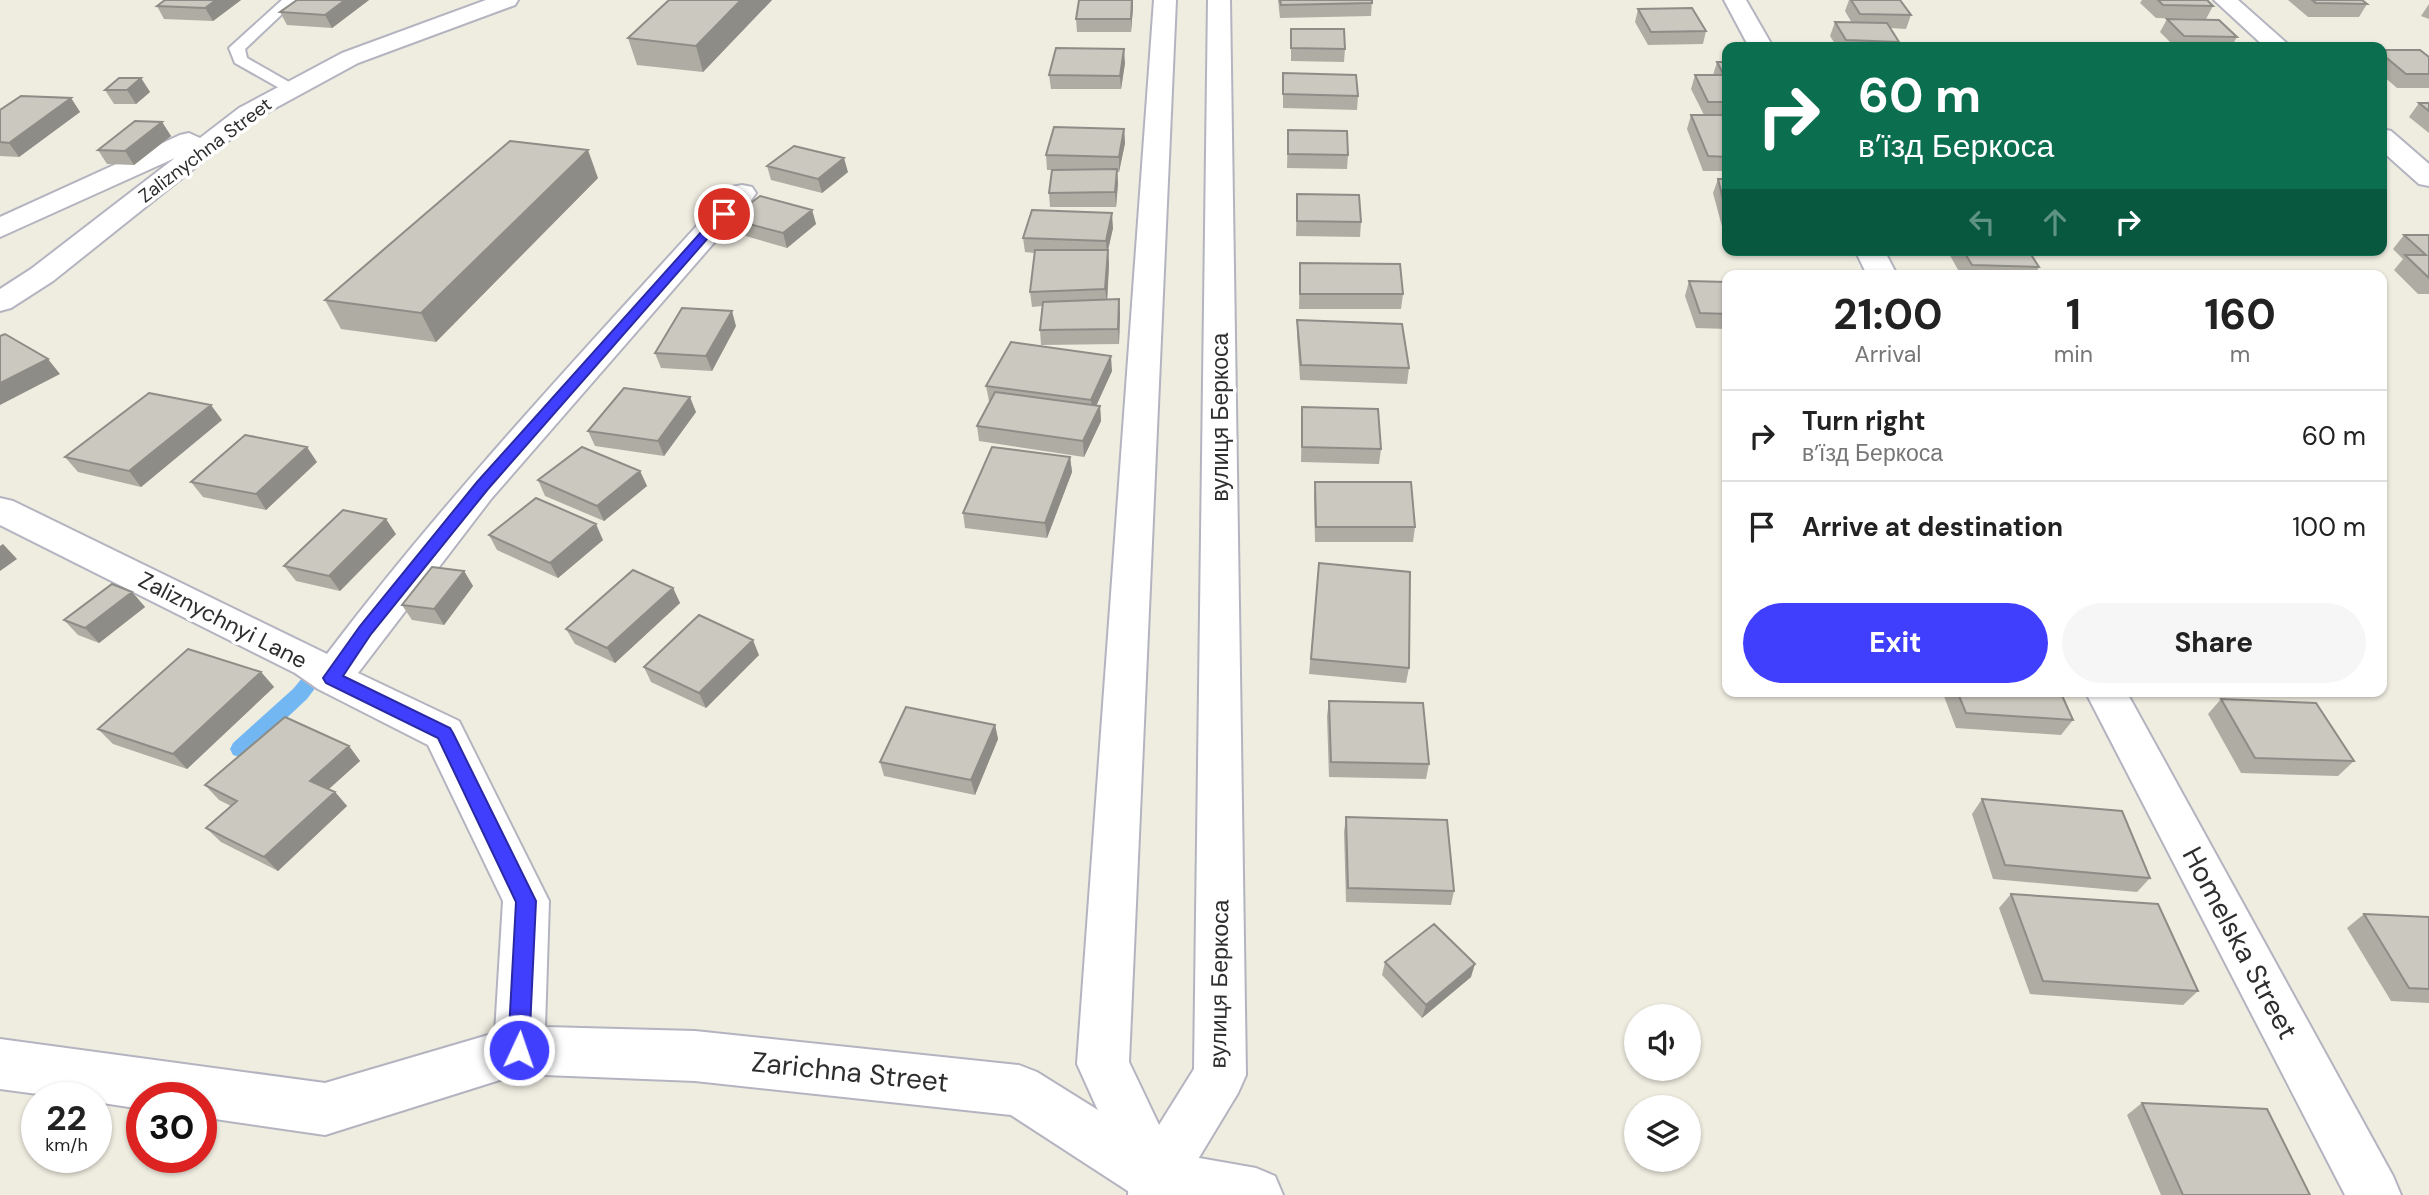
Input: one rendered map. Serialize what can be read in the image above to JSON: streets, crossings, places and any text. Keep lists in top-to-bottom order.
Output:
{
  "streets": {
    "street": [
      "Zaliznychna Street",
      "вулиця Беркоса",
      "Zaliznychnyi Lane",
      "Homelska Street",
      "Zarichna Street"
    ]
  },
  "crossings": [
    ["вулиця Беркоса", "Zarichna Street"],
    ["Zaliznychnyi Lane", "Zarichna Street"]
  ],
  "page": {
    "turn": ["60 m", "в’їзд Беркоса"],
    "eta": [
      "21:00",
      "Arrival",
      "1",
      "min",
      "160",
      "m"
    ],
    "list": [
      {
        "name": "Turn right",
        "note": "в’їзд Беркоса",
        "value": "60 m"
      },
      {
        "name": "Arrive at destination",
        "value": "100 m"
      }
    ],
    "buttons": ["Exit", "Share"],
    "speed": "22 km/h",
    "limit": "30"
  }
}
